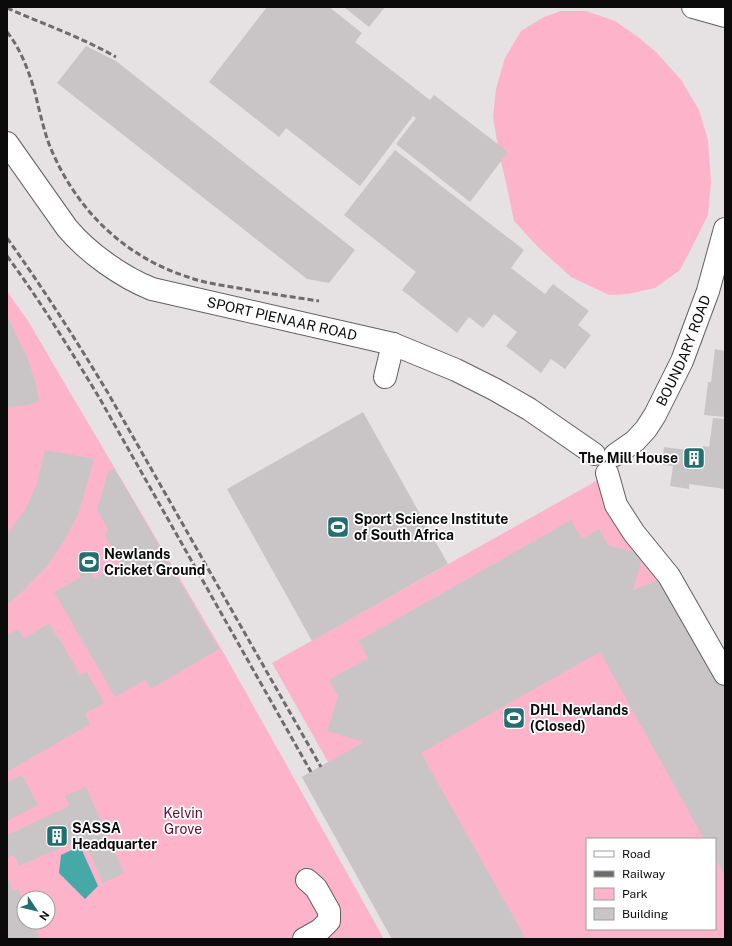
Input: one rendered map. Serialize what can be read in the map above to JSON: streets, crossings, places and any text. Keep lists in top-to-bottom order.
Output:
{
  "streets": {
    "street": ["SPORT PIENAAR ROAD", "BOUNDARY ROAD"]
  },
  "crossings": [
    ["SPORT PIENAAR ROAD", "BOUNDARY ROAD"]
  ],
  "parks": ["Kelvin Grove"],
  "places": {
    "building": ["The Mill House", "SASSA Headquarter"],
    "sports": ["Sport Science Institute of South Africa", "Newlands Cricket Ground", "DHL Newlands (Closed)"]
  },
  "legend": [
    "Road",
    "Railway",
    "Park",
    "Building"
  ],
  "north": "bottom right"
}
